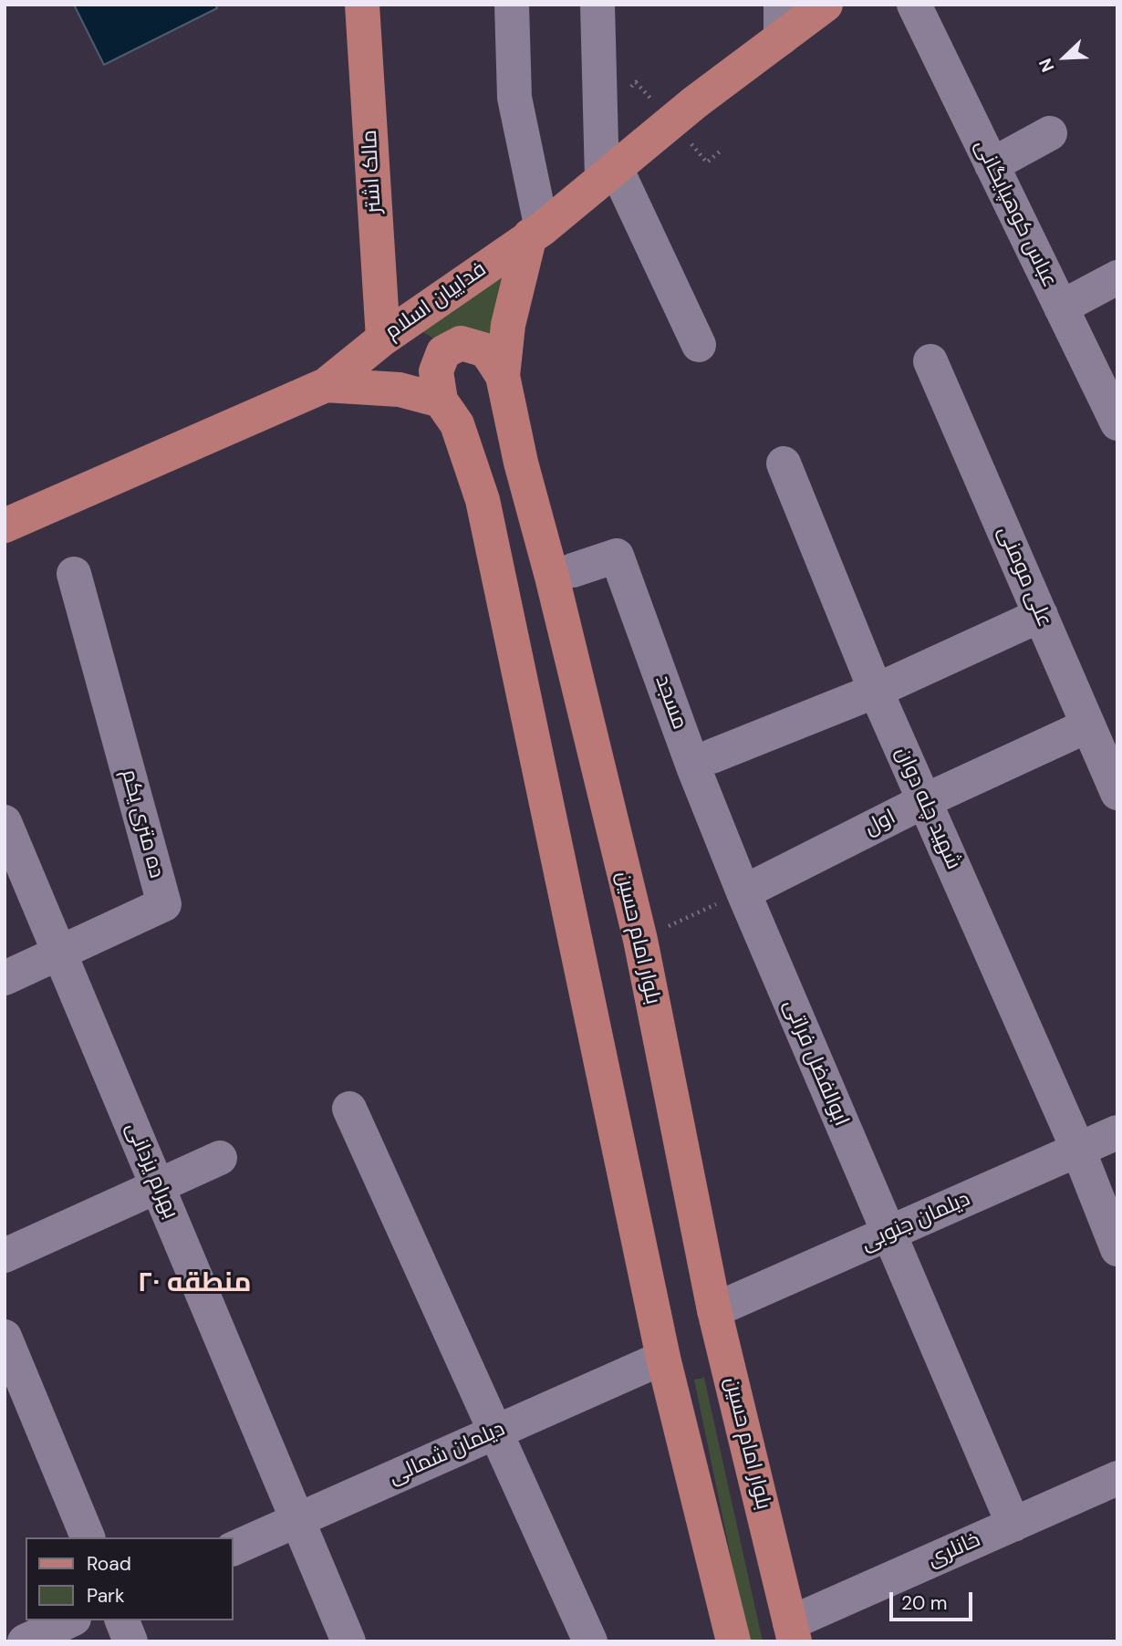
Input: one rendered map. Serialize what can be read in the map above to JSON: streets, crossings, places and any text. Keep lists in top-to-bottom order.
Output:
{
  "streets": {
    "main road": ["مالک اشتر", "فداییان اسلام", "بلوار امام حسین"],
    "street": [
      "عباس کوهپایگانی",
      "علی مومنی",
      "مسجد",
      "شهید چله دوان",
      "اول",
      "ده متری یکم",
      "ابوالفضل فراتی",
      "بهرام یزدانی",
      "دیلمان جنوبی",
      "دیلمان شمالی",
      "خانلری"
    ]
  },
  "crossings": [
    ["مالک اشتر", "فداییان اسلام"],
    ["فداییان اسلام", "بلوار امام حسین"],
    ["علی مومنی", "اول"],
    ["مسجد", "اول"],
    ["مسجد", "ابوالفضل فراتی"],
    ["شهید چله دوان", "اول"],
    ["شهید چله دوان", "دیلمان جنوبی"],
    ["اول", "ابوالفضل فراتی"],
    ["ده متری یکم", "بهرام یزدانی"],
    ["بلوار امام حسین", "دیلمان جنوبی"],
    ["بلوار امام حسین", "خانلری"],
    ["ابوالفضل فراتی", "دیلمان جنوبی"],
    ["ابوالفضل فراتی", "خانلری"],
    ["بهرام یزدانی", "دیلمان شمالی"]
  ],
  "districts": ["منطقه ۲۰"],
  "legend": ["Road", "Park"],
  "scale_bar": "20 m",
  "north": "bottom left"
}
